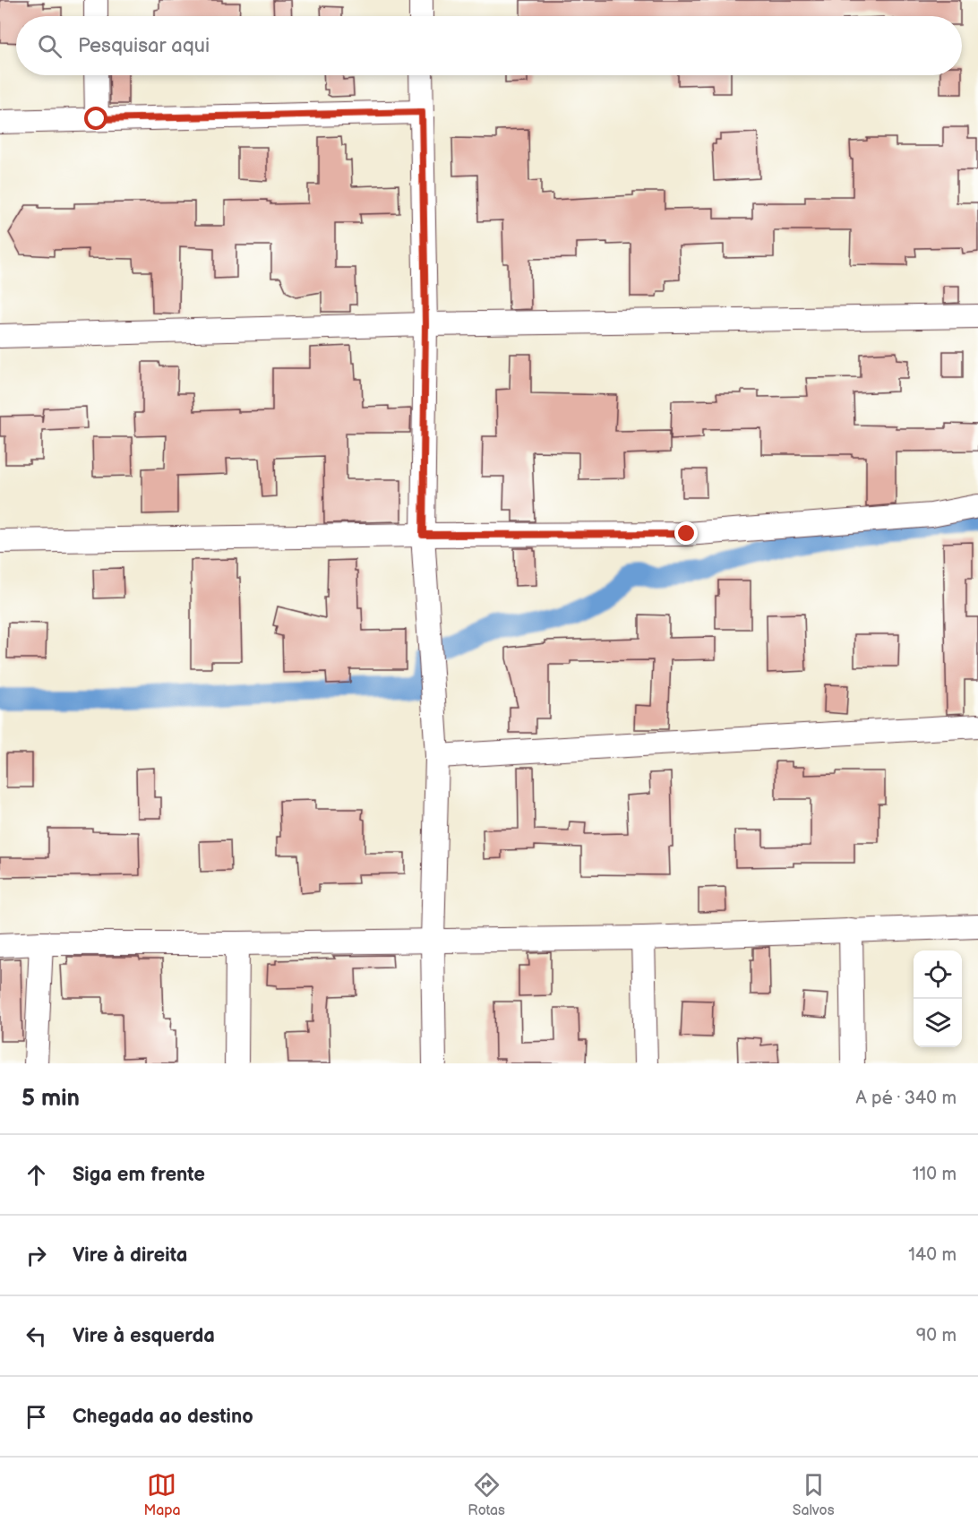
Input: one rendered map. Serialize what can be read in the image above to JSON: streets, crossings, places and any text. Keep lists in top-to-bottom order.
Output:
{
  "page": {
    "search": "Pesquisar aqui",
    "heading": ["5 min", "A pé · 340 m"],
    "list": [
      ["Siga em frente", "110 m"],
      ["Vire à direita", "140 m"],
      ["Vire à esquerda", "90 m"],
      "Chegada ao destino"
    ],
    "nav": ["Mapa", "Rotas", "Salvos"]
  }
}
